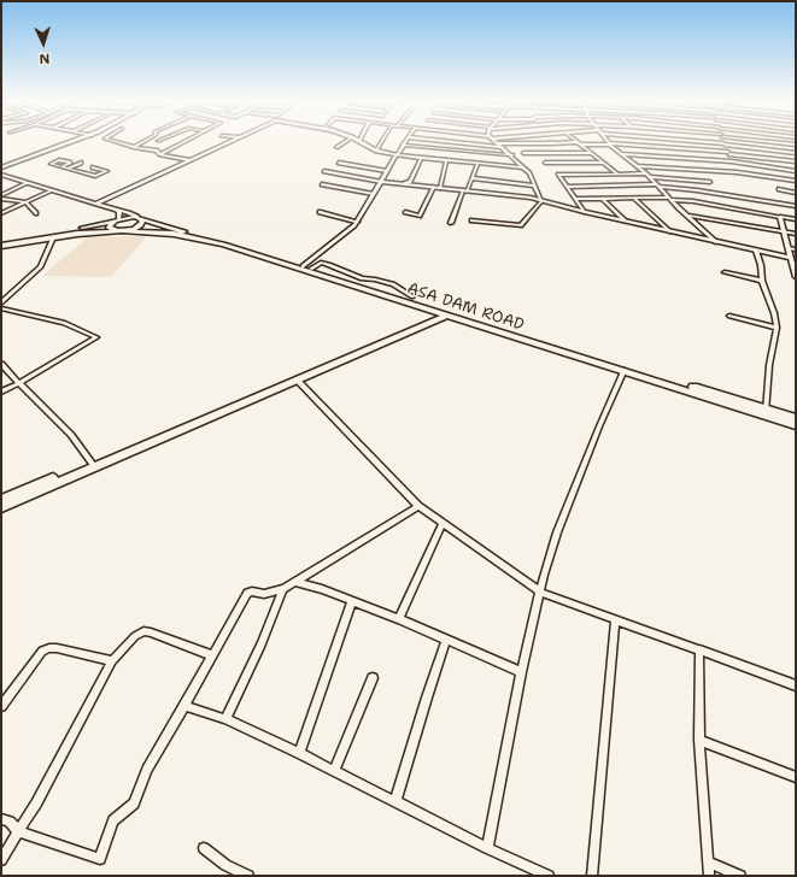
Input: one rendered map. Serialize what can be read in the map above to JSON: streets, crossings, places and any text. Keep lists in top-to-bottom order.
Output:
{
  "streets": {
    "main road": ["ASA DAM ROAD"]
  },
  "north": "bottom"
}
